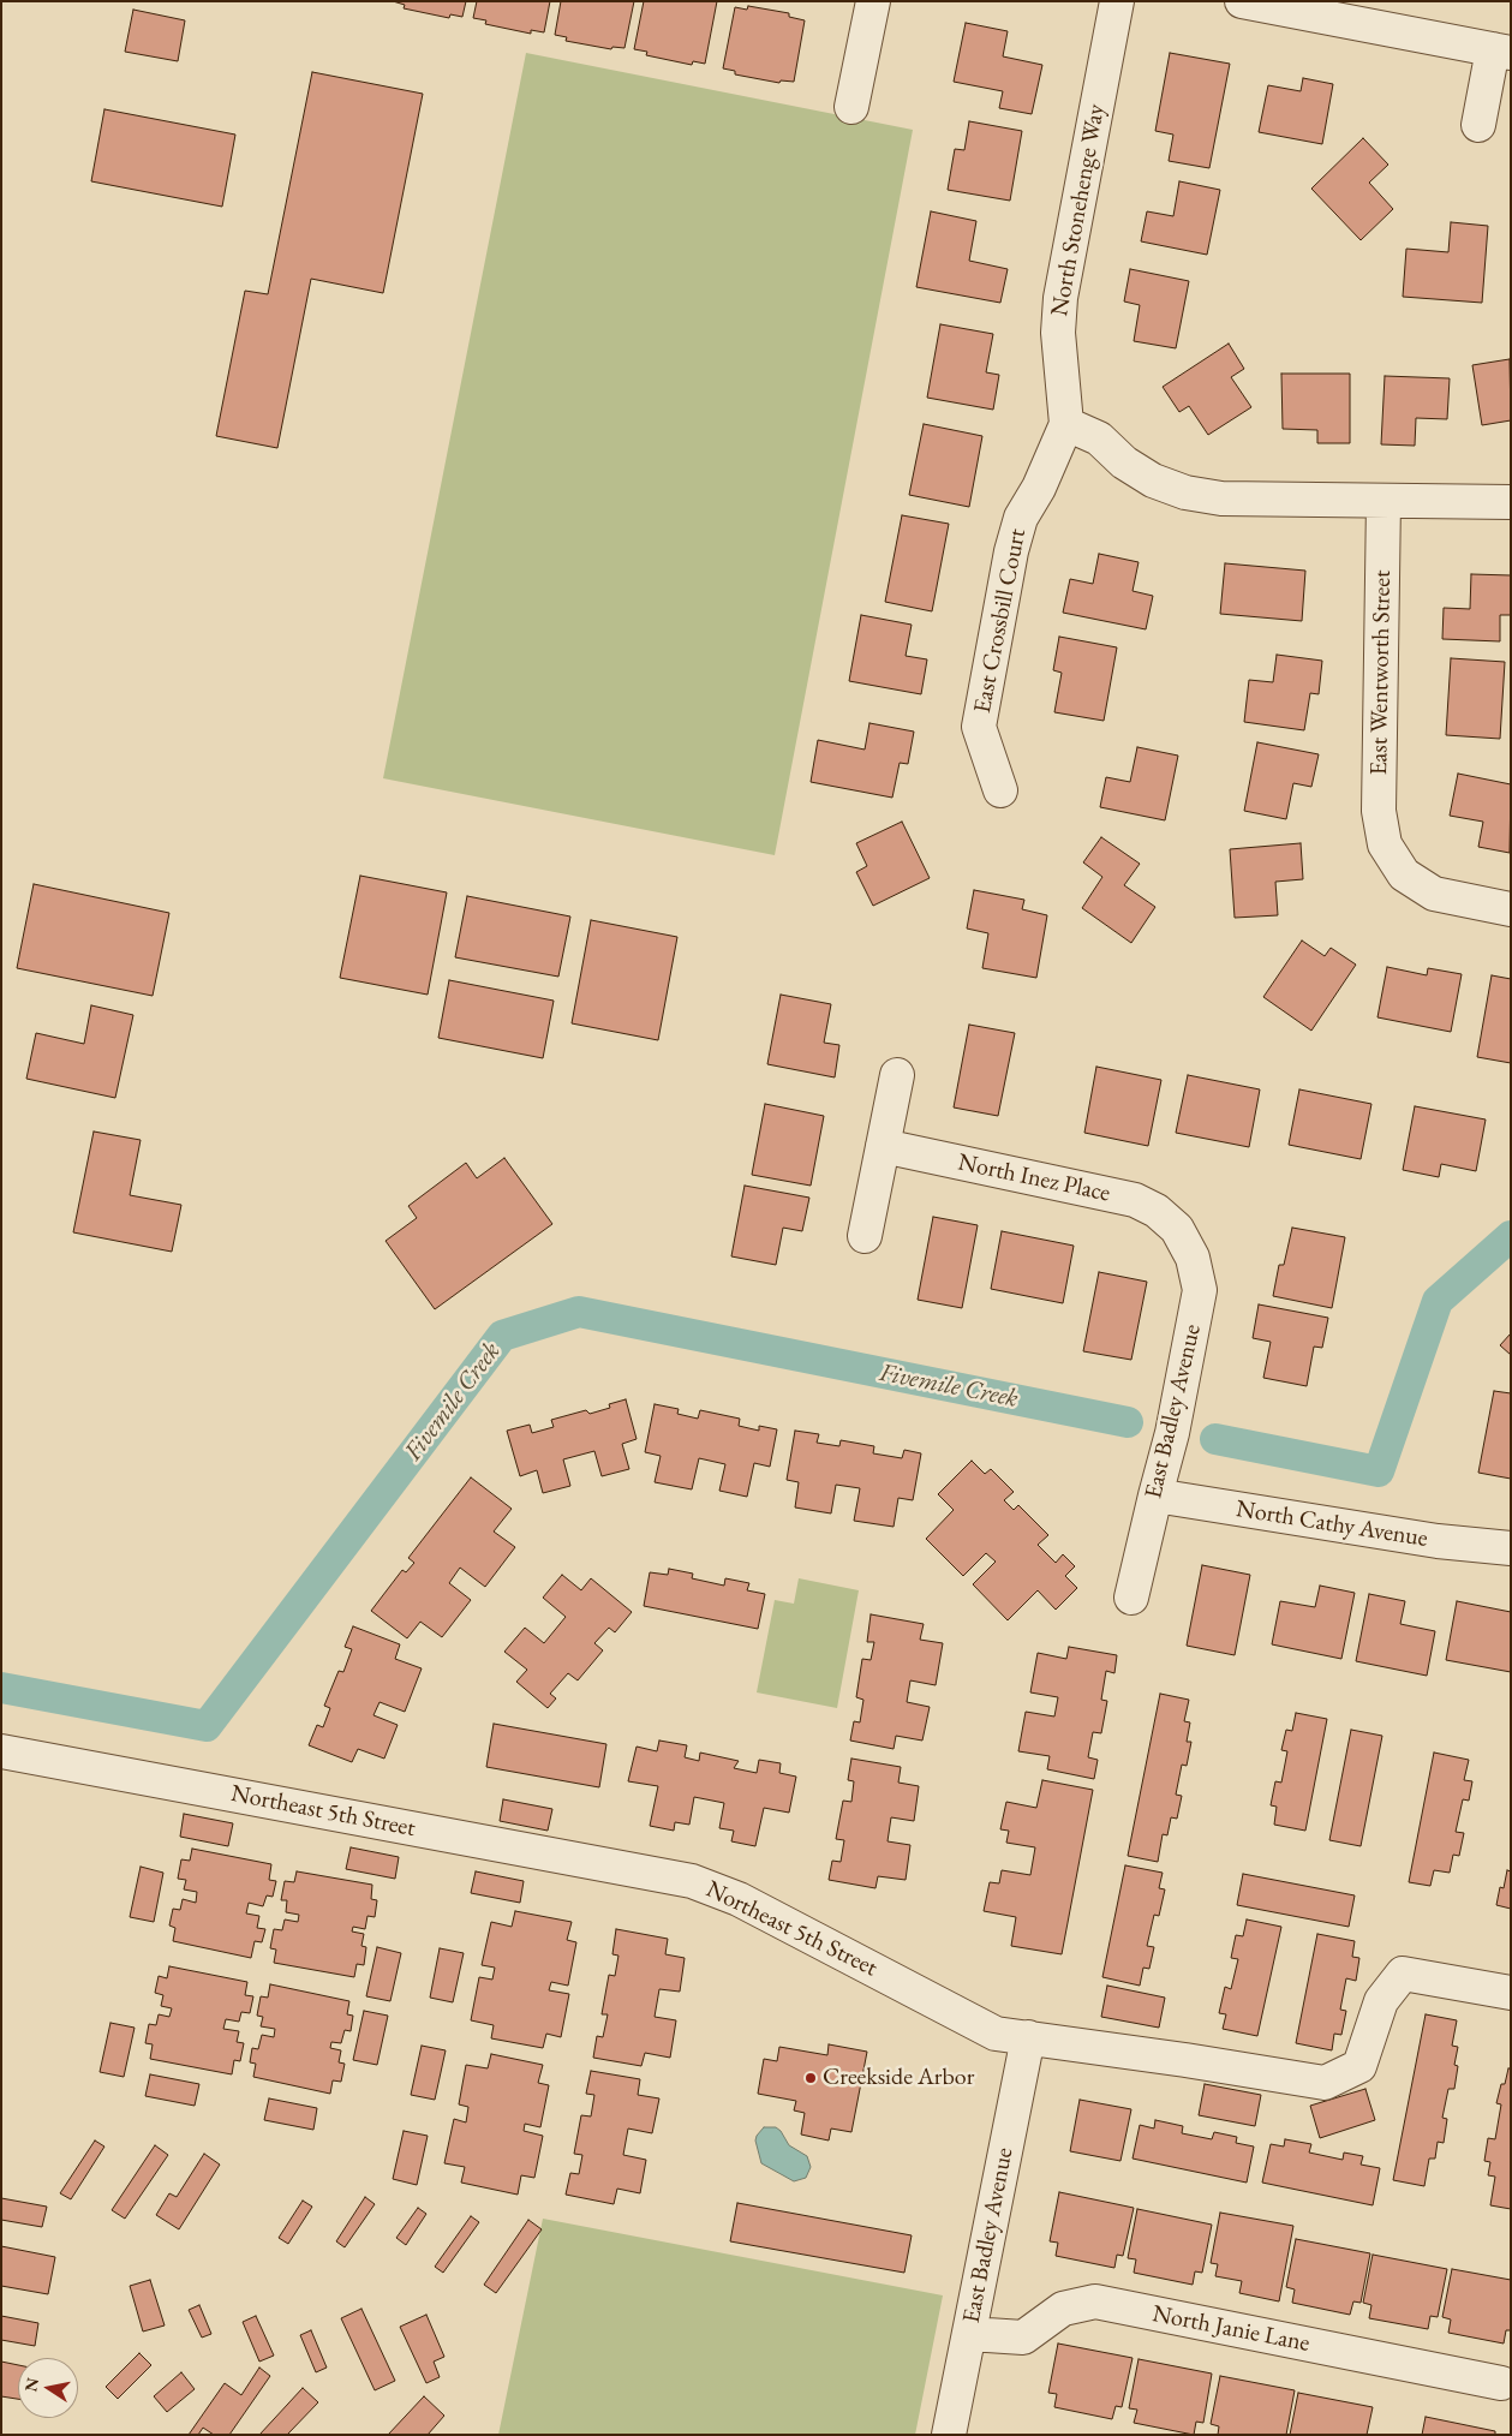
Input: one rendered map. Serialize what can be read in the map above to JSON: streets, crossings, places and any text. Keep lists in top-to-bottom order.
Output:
{
  "streets": {
    "street": [
      "North Stonehenge Way",
      "East Crossbill Court",
      "East Wentworth Street",
      "North Inez Place",
      "East Badley Avenue",
      "North Cathy Avenue",
      "Northeast 5th Street",
      "North Janie Lane"
    ]
  },
  "crossings": [
    ["North Stonehenge Way", "East Crossbill Court"],
    ["North Inez Place", "East Badley Avenue"],
    ["East Badley Avenue", "North Cathy Avenue"],
    ["East Badley Avenue", "Northeast 5th Street"],
    ["East Badley Avenue", "North Janie Lane"]
  ],
  "water": ["Fivemile Creek"],
  "places": ["Creekside Arbor"],
  "north": "left"
}
